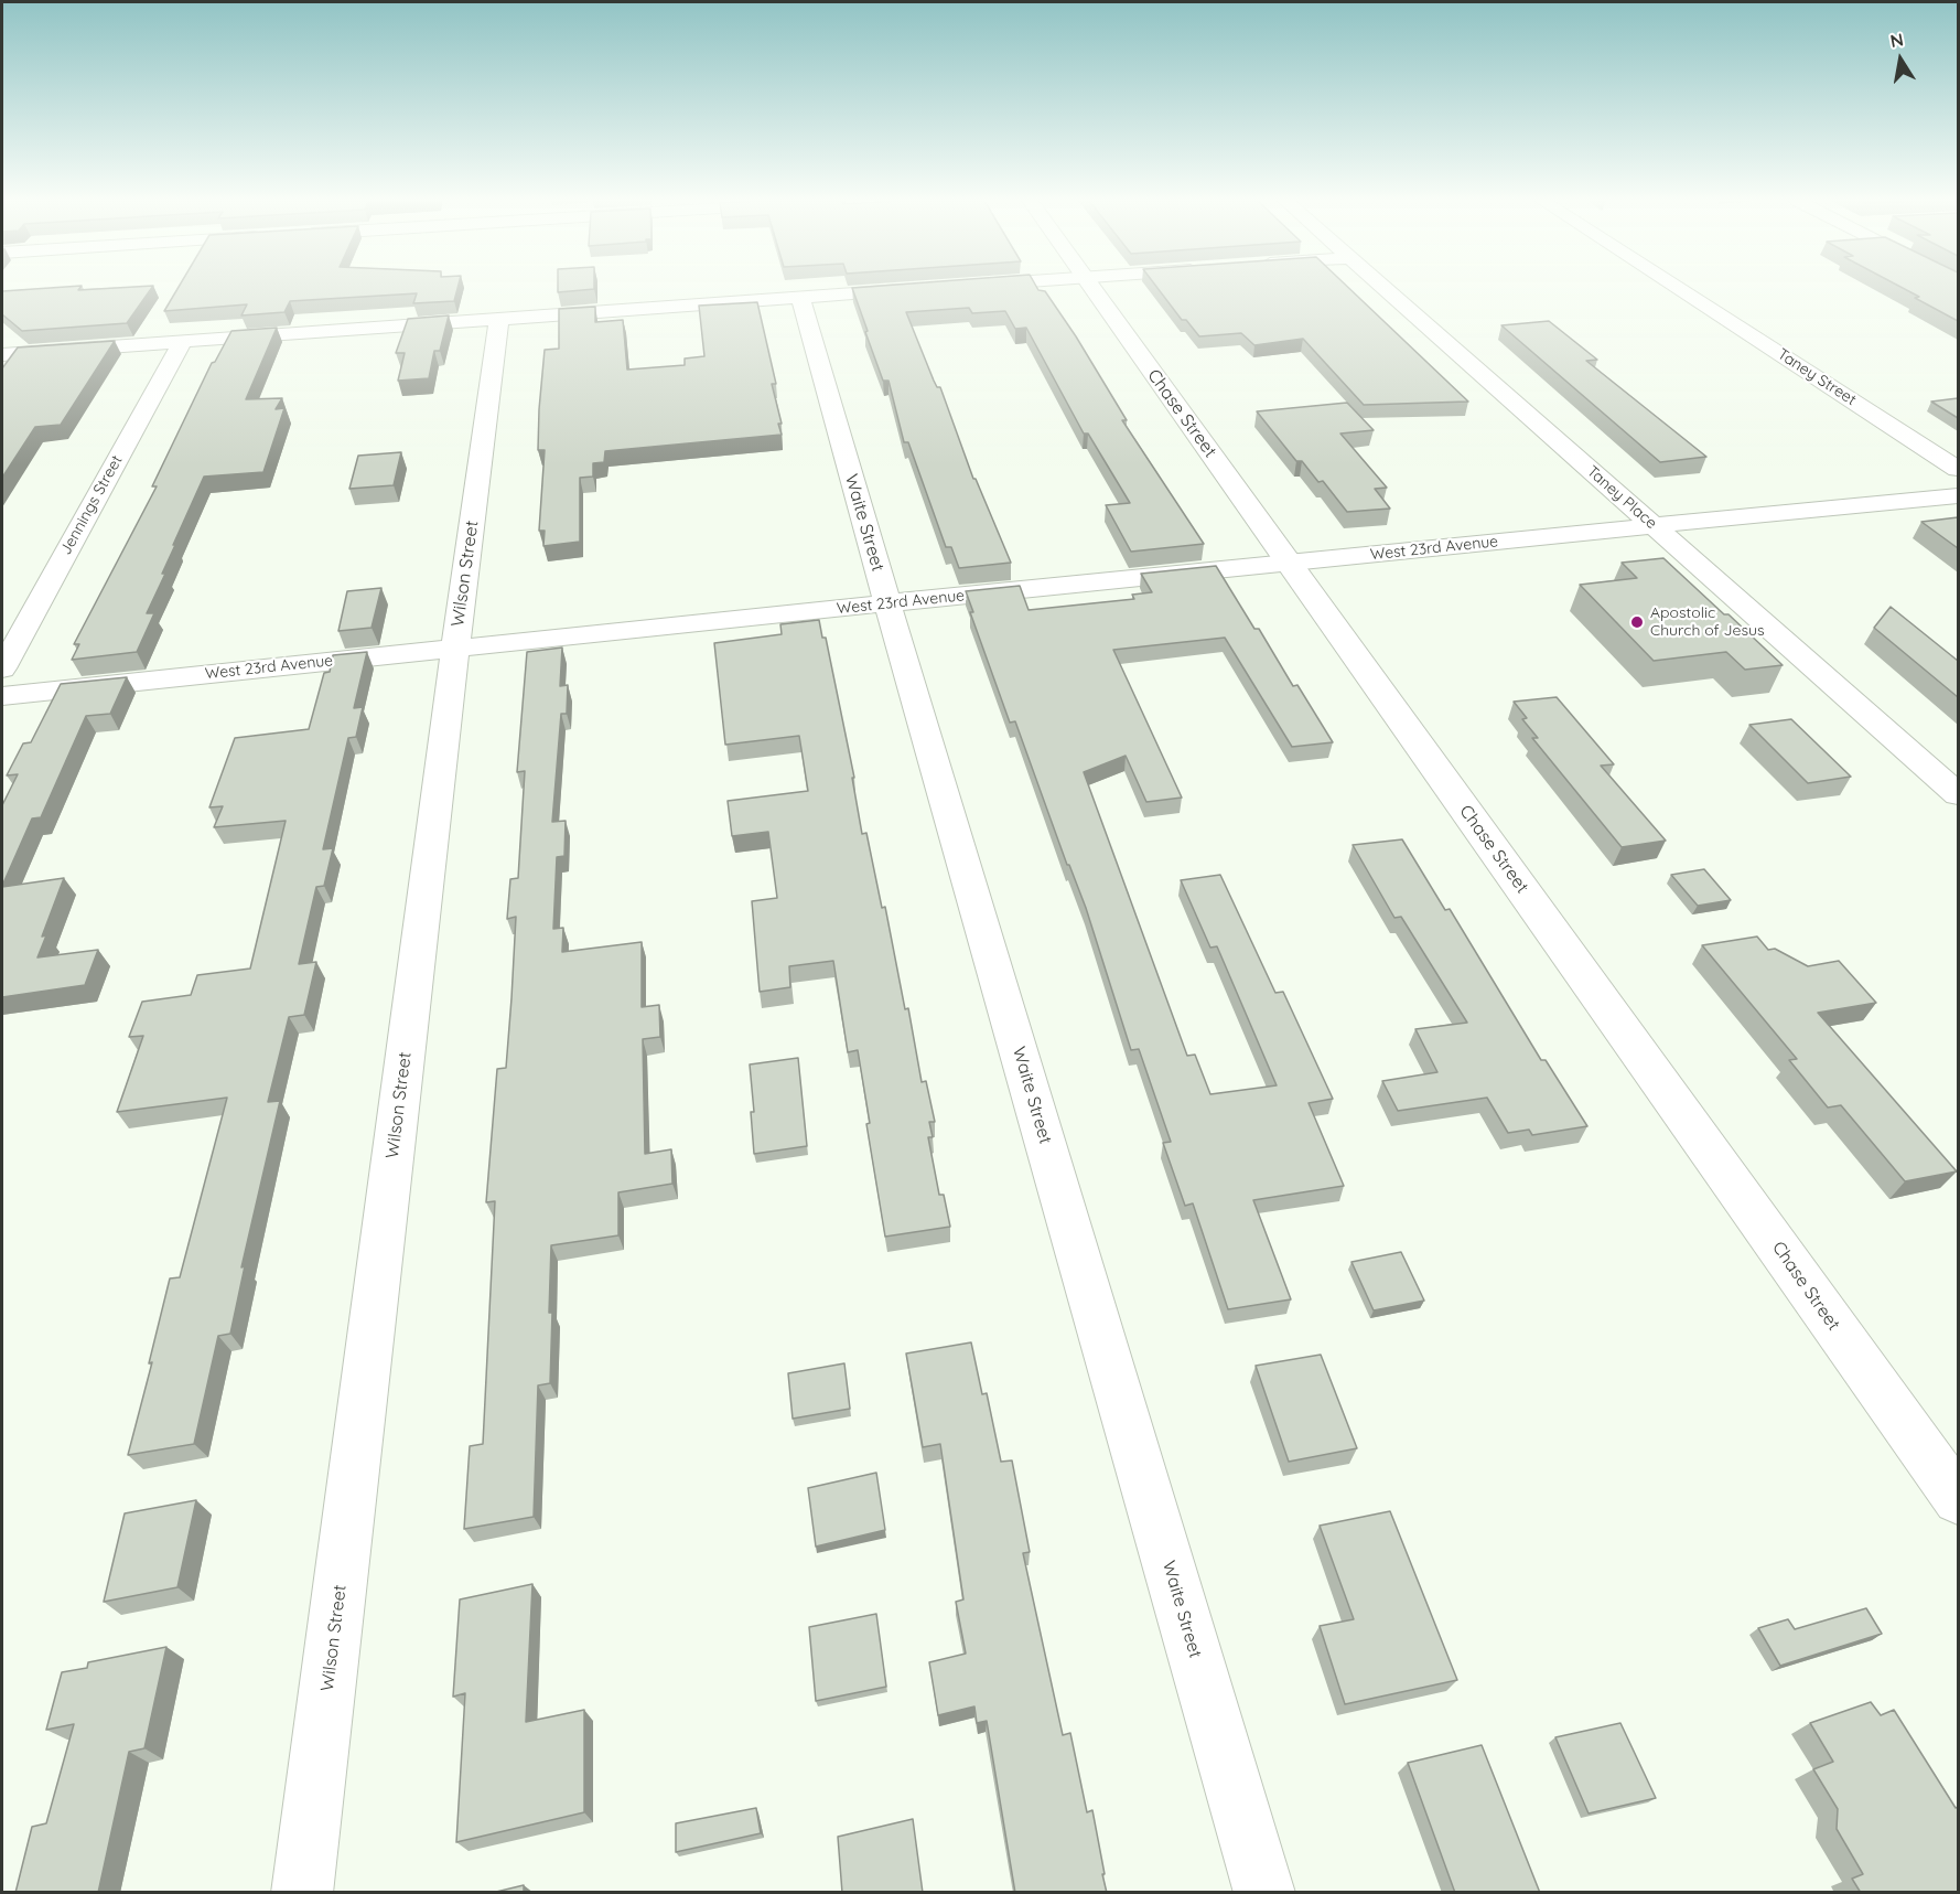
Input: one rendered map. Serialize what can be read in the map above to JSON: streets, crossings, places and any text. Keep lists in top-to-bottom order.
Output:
{
  "streets": {
    "street": [
      "Taney Street",
      "Chase Street",
      "Taney Place",
      "Jennings Street",
      "Waite Street",
      "West 23rd Avenue",
      "Wilson Street"
    ]
  },
  "crossings": [
    ["Chase Street", "West 23rd Avenue"],
    ["Taney Place", "West 23rd Avenue"],
    ["Waite Street", "West 23rd Avenue"],
    ["West 23rd Avenue", "Wilson Street"]
  ],
  "places": ["Apostolic Church of Jesus"],
  "north": "top"
}
